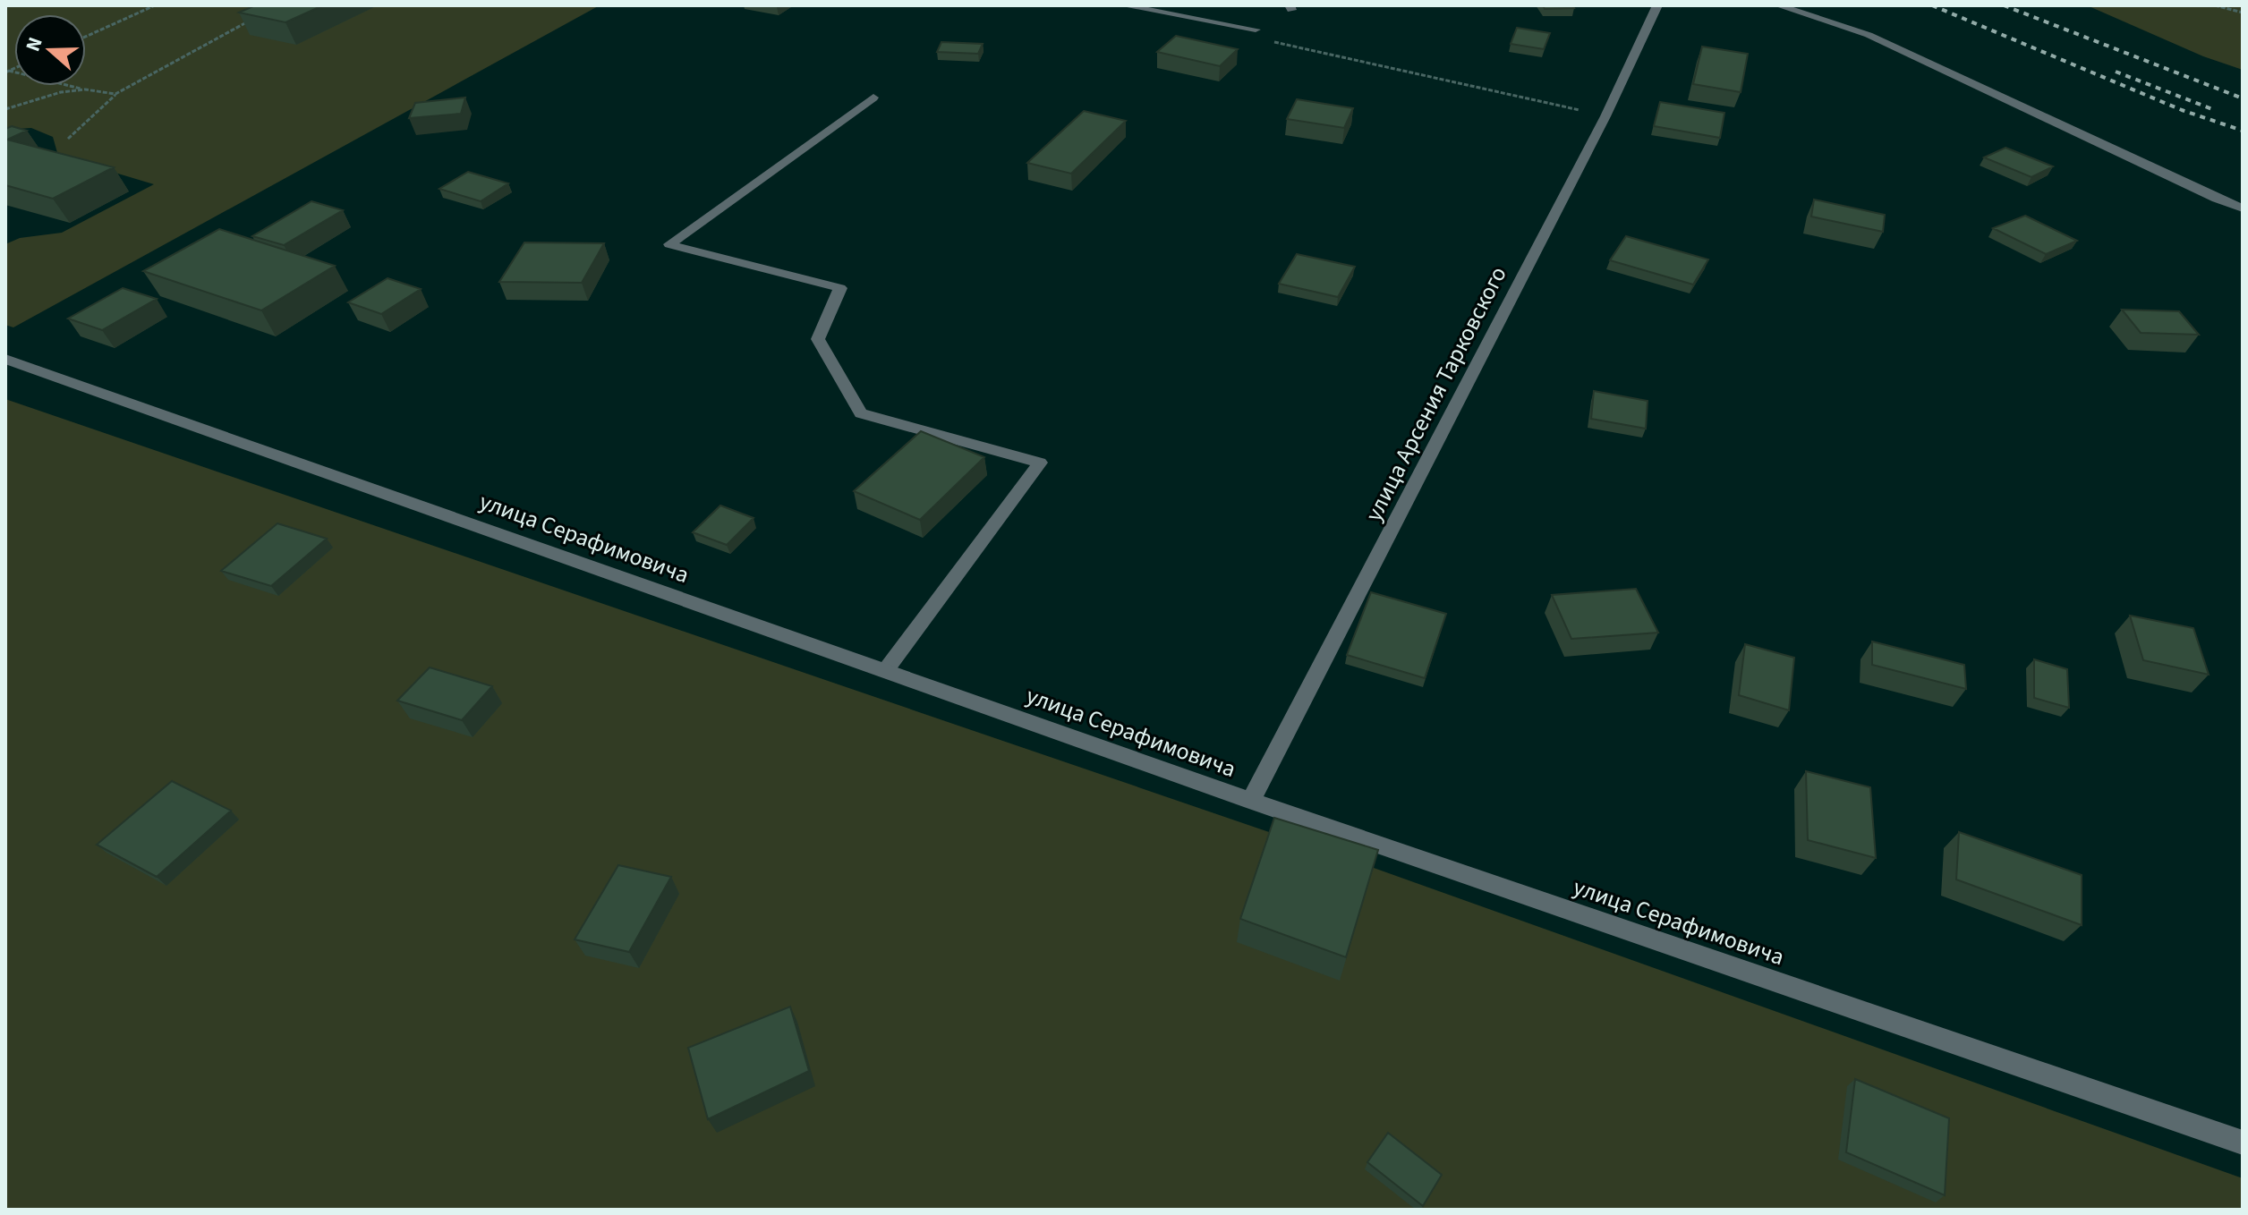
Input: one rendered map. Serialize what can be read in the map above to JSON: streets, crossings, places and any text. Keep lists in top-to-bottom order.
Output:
{
  "streets": {
    "street": ["улица Арсения Тарковского", "улица Серафимовича"]
  },
  "crossings": [
    ["улица Арсения Тарковского", "улица Серафимовича"]
  ],
  "north": "left"
}
